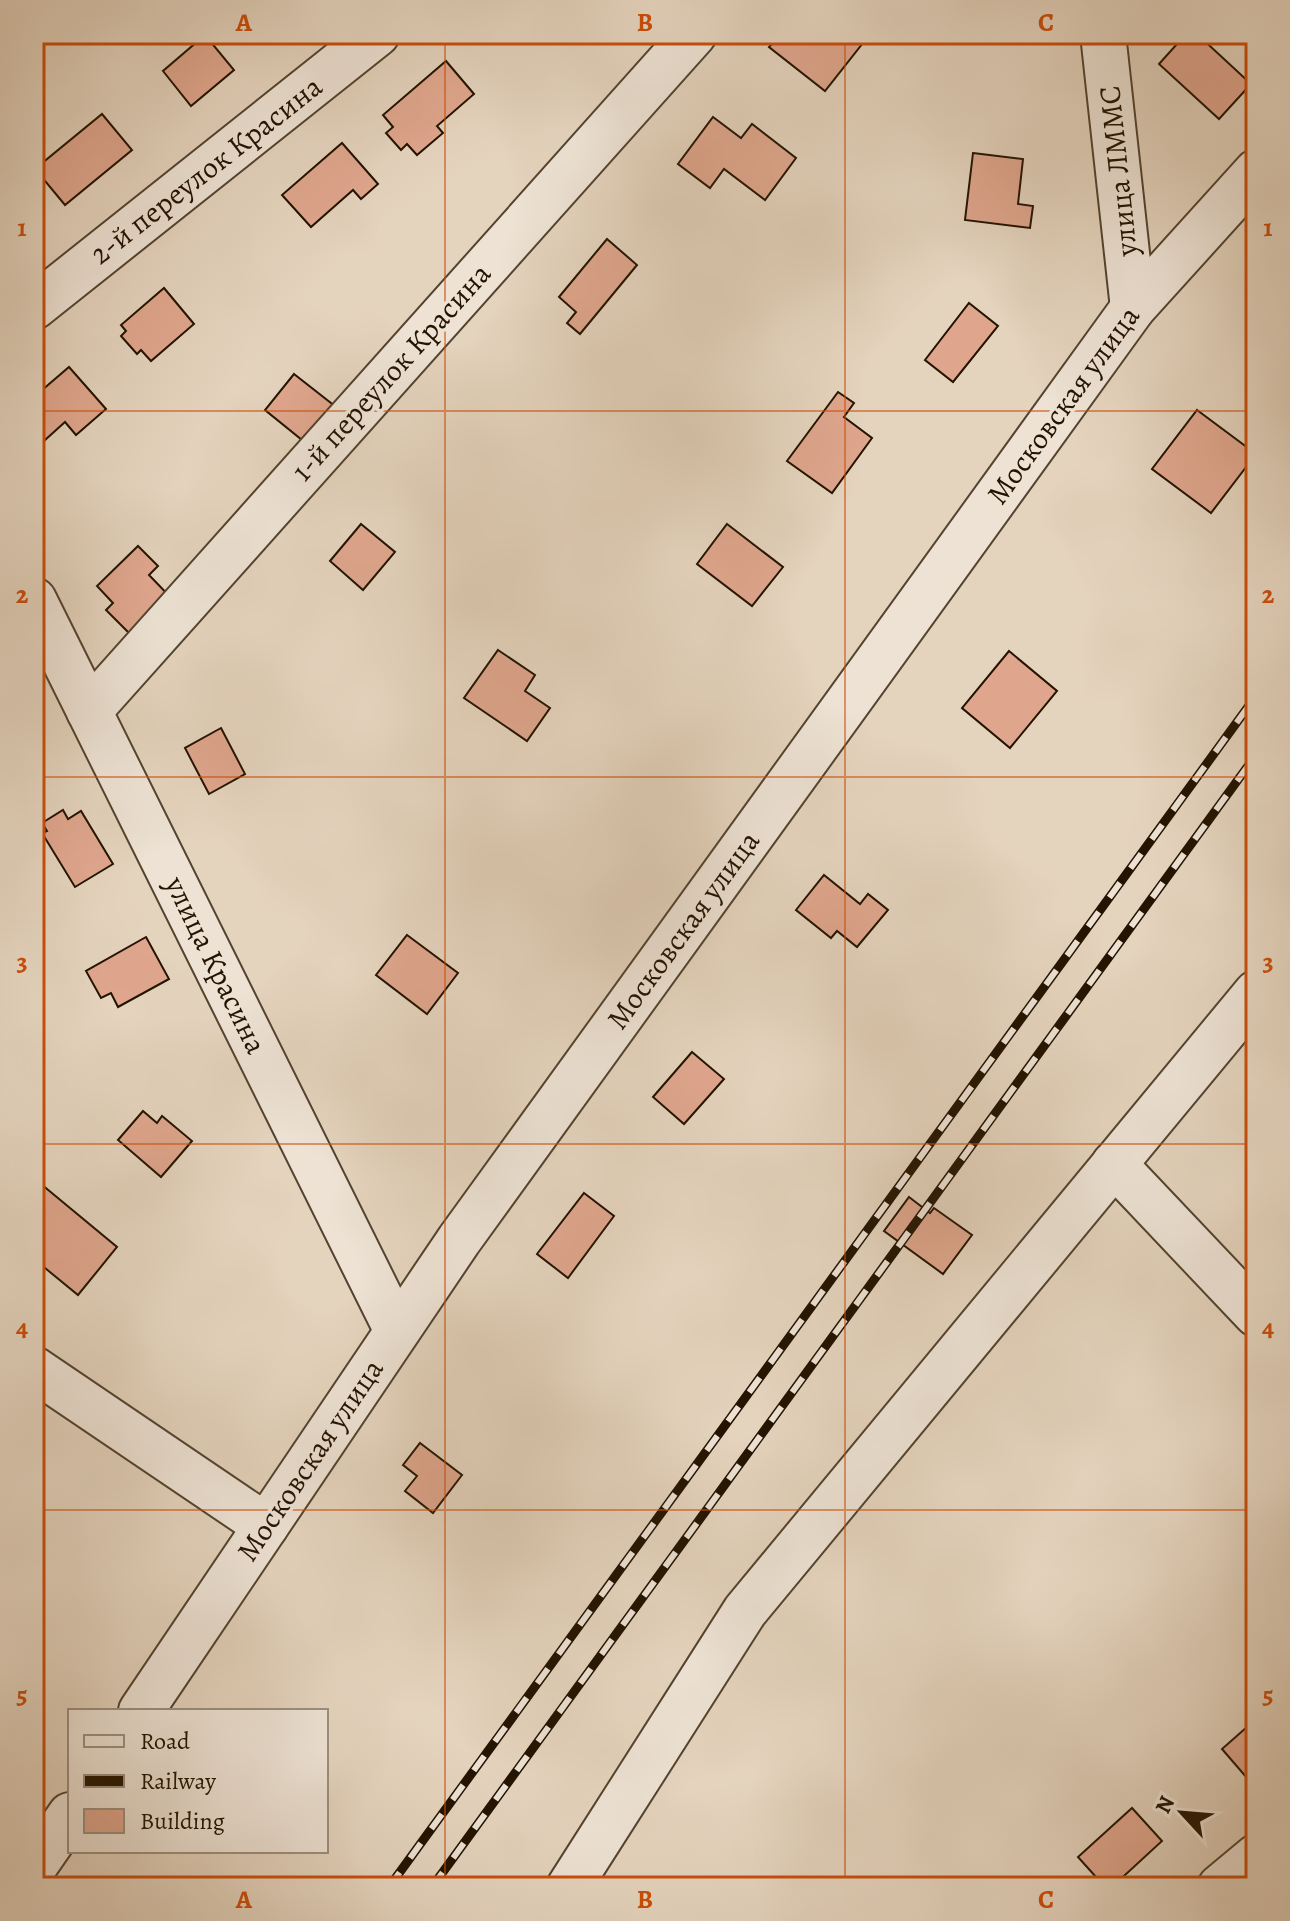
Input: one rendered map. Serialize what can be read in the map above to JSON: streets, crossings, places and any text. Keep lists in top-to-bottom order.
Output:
{
  "streets": {
    "street": [
      "2-й переулок Красина",
      "улица ЛММС",
      "1-й переулок Красина",
      "Московская улица",
      "улица Красина"
    ]
  },
  "crossings": [
    ["улица ЛММС", "Московская улица"],
    ["1-й переулок Красина", "улица Красина"],
    ["Московская улица", "улица Красина"]
  ],
  "legend": ["Road", "Railway", "Building"],
  "north": "top left",
  "grid": {
    "columns": ["A", "B", "C"],
    "rows": [
      "1",
      "2",
      "3",
      "4",
      "5"
    ]
  }
}
